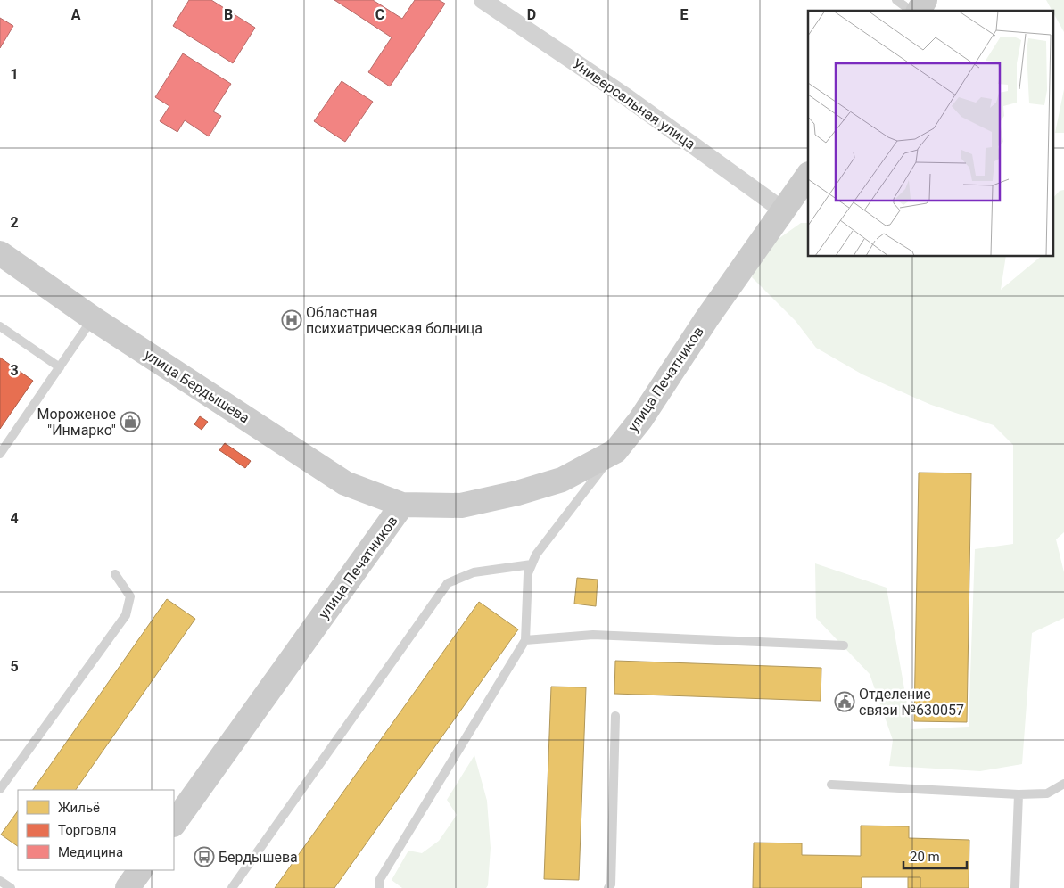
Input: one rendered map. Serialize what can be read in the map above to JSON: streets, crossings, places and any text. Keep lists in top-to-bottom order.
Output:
{
  "streets": {
    "street": ["Универсальная улица", "улица Печатников", "улица Бердышева"]
  },
  "crossings": [
    ["Универсальная улица", "улица Печатников"],
    ["улица Печатников", "улица Бердышева"]
  ],
  "places": {
    "hospital": ["Областная психиатрическая болница"],
    "shop": ["Мороженое \"Инмарко\""],
    "public building": ["Отделение связи №630057"],
    "bus stop": ["Бердышева"]
  },
  "legend": ["Жильё", "Торговля", "Медицина"],
  "scale_bar": "20 m",
  "grid": {
    "columns": [
      "A",
      "B",
      "C",
      "D",
      "E"
    ],
    "rows": [
      "1",
      "2",
      "3",
      "4",
      "5"
    ]
  }
}
